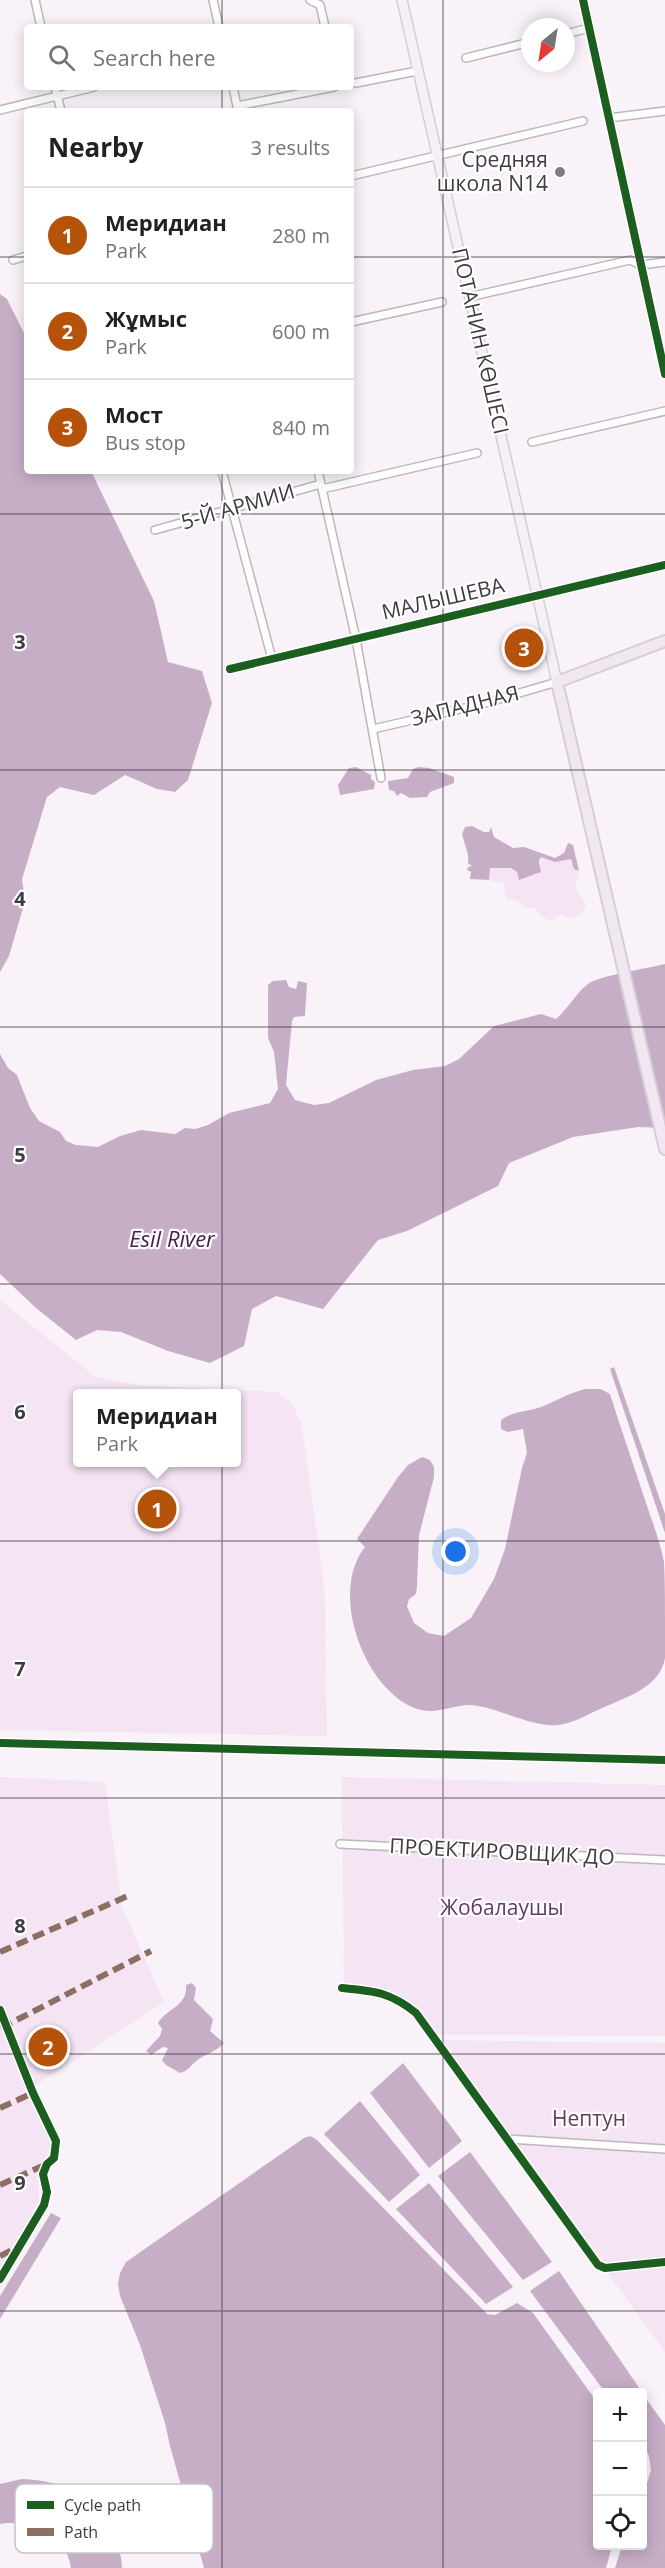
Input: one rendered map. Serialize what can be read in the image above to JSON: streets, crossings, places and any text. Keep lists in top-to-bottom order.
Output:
{
  "streets": {
    "main road": ["ПОТАНИН КӨШЕСІ"],
    "street": [
      "5-Й АРМИИ",
      "МАЛЫШЕВА",
      "ЗАПАДНАЯ",
      "ПРОЕКТИРОВЩИК ДО"
    ]
  },
  "crossings": [
    ["ПОТАНИН КӨШЕСІ", "МАЛЫШЕВА"],
    ["ПОТАНИН КӨШЕСІ", "ЗАПАДНАЯ"]
  ],
  "water": ["Esil River"],
  "parks": ["Жобалаушы", "Нептун"],
  "places": ["Средняя школа N14"],
  "legend": ["Cycle path", "Path"],
  "north": "bottom left",
  "page": {
    "search": "Search here",
    "heading": ["Nearby", "3 results"],
    "list": [
      {
        "mark": "1",
        "name": "Меридиан",
        "note": "Park",
        "value": "280 m"
      },
      {
        "mark": "2",
        "name": "Жұмыс",
        "note": "Park",
        "value": "600 m"
      },
      {
        "mark": "3",
        "name": "Мост",
        "note": "Bus stop",
        "value": "840 m"
      }
    ],
    "pins": ["3", "1", "2"],
    "popup": ["Меридиан", "Park"],
    "map_buttons": ["+", "−"]
  },
  "grid": {
    "rows": [
      "3",
      "4",
      "5",
      "6",
      "7",
      "8",
      "9"
    ]
  }
}
